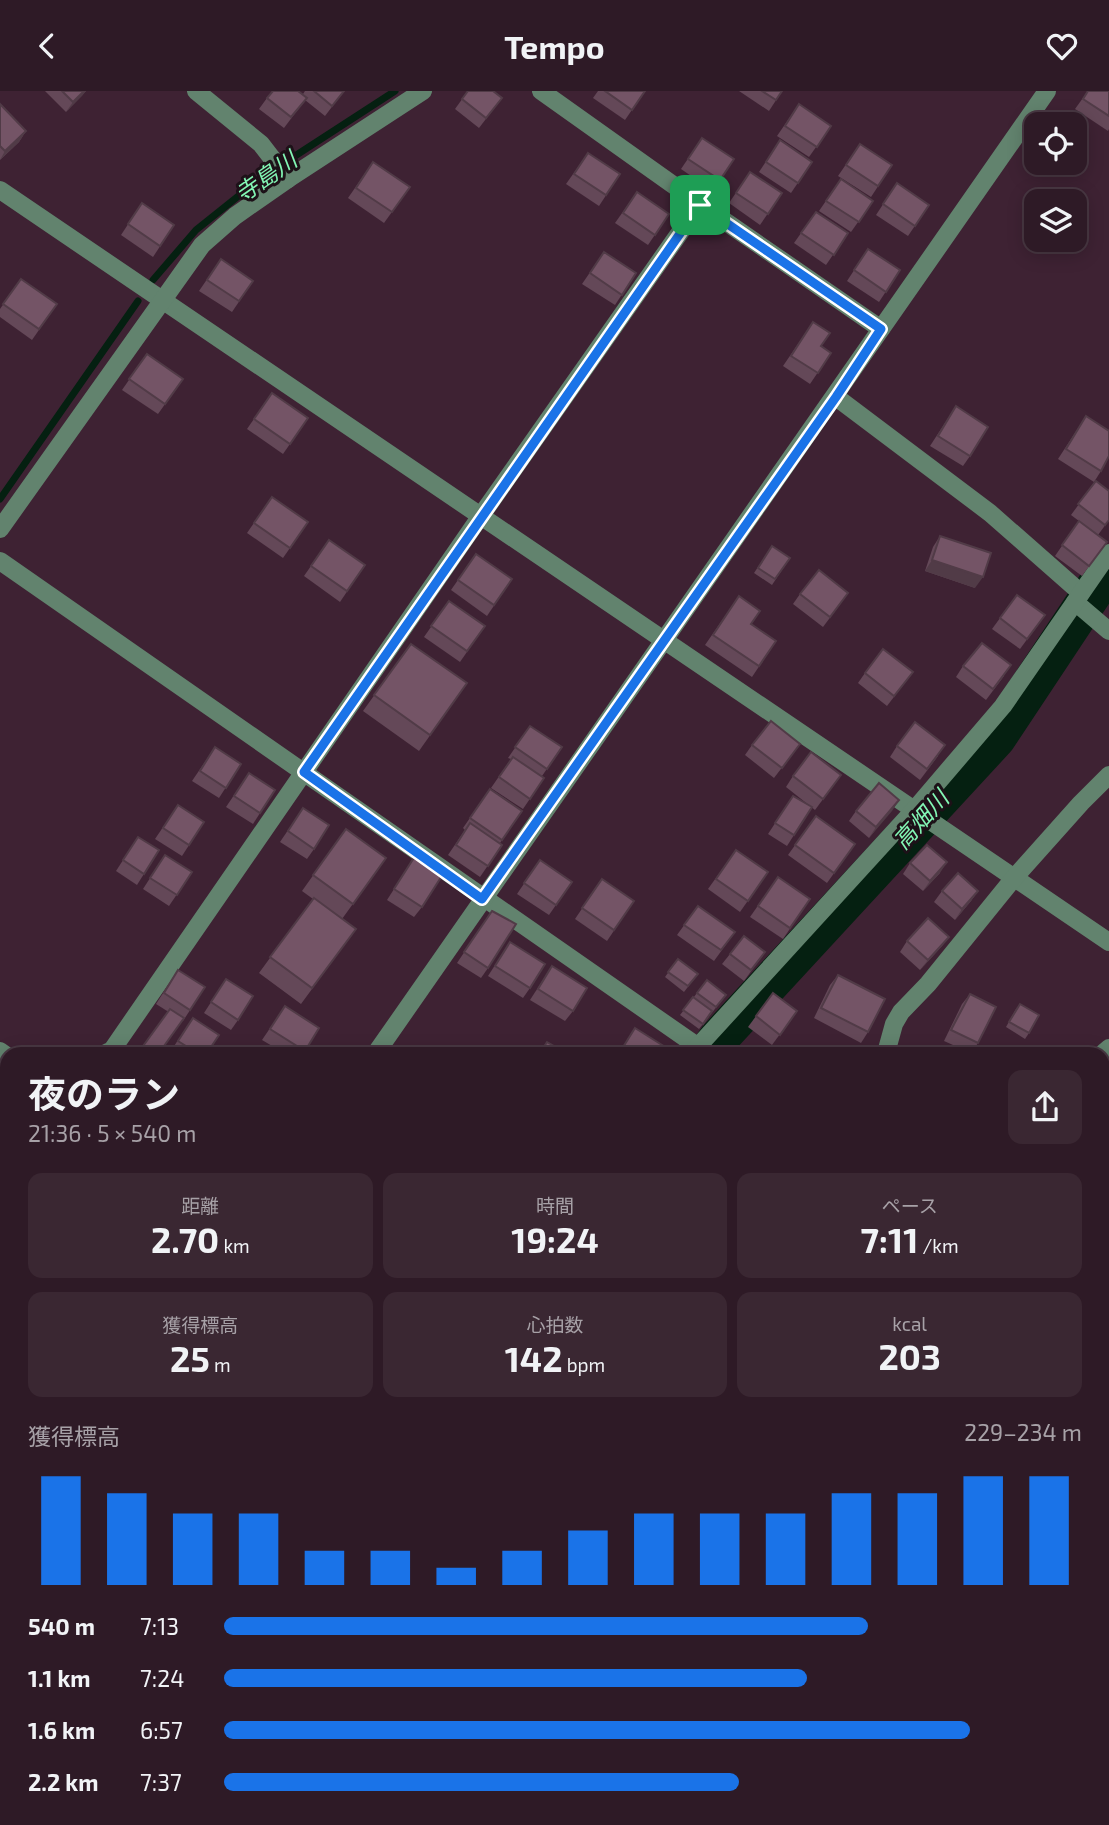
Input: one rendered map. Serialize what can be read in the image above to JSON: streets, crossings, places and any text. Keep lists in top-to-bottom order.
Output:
{
  "water": ["寺島川", "高畑川"],
  "page": {
    "header": "Tempo",
    "heading": ["夜のラン", "21:36 · 5 × 540 m"],
    "stats": [
      ["距離", "2.70 km"],
      ["時間", "19:24"],
      ["ペース", "7:11 /km"],
      ["獲得標高", "25 m"],
      ["心拍数", "142 bpm"],
      ["kcal", "203"]
    ],
    "chart": ["獲得標高", "229–234 m"],
    "list": [
      {
        "name": "540 m",
        "note": "7:13"
      },
      {
        "name": "1.1 km",
        "note": "7:24"
      },
      {
        "name": "1.6 km",
        "note": "6:57"
      },
      {
        "name": "2.2 km",
        "note": "7:37"
      }
    ]
  }
}
